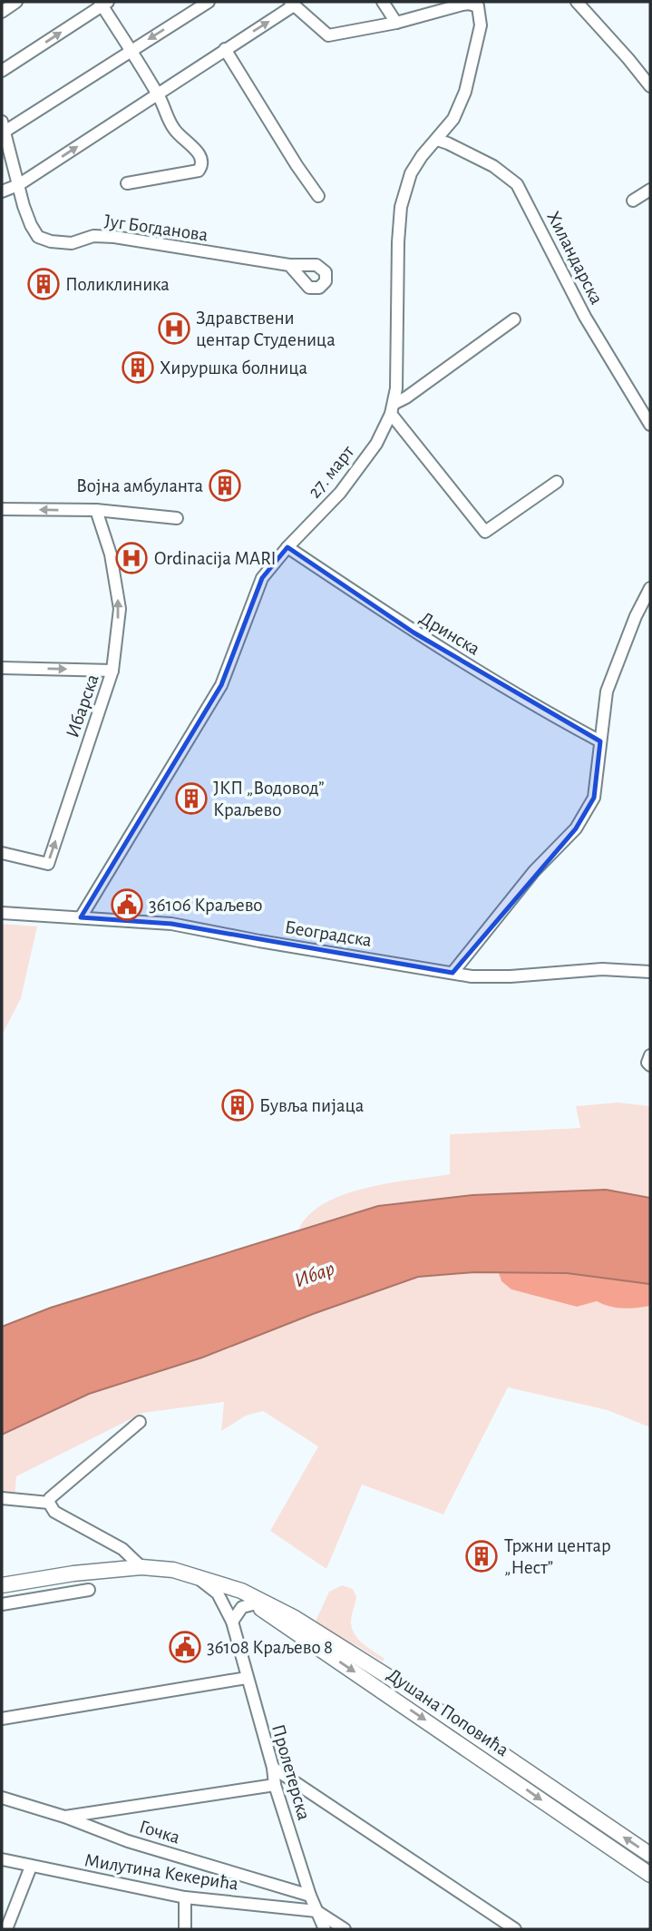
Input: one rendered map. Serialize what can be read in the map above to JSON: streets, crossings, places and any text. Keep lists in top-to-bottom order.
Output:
{
  "streets": {
    "main road": ["Душана Поповића"],
    "street": [
      "Југ Богданова",
      "Хиландарска",
      "27. март",
      "Дринска",
      "Ибарска",
      "Београдска",
      "Пролетерска",
      "Гочка",
      "Милутина Кекерића"
    ]
  },
  "crossings": [
    ["Хиландарска", "27. март"],
    ["27. март", "Дринска"],
    ["27. март", "Београдска"],
    ["Душана Поповића", "Пролетерска"],
    ["Пролетерска", "Гочка"],
    ["Пролетерска", "Милутина Кекерића"]
  ],
  "one_way": ["Ибарска"],
  "water": ["Ибар"],
  "places": {
    "building": [
      "Поликлиника",
      "Хируршка болница",
      "Војна амбуланта",
      "ЈКП „Водовод” Краљево",
      "Бувља пијаца",
      "Тржни центар „Нест”"
    ],
    "hospital": ["Здравствени центар Студеница", "Ordinacija MARI"],
    "public building": ["36106 Краљево", "36108 Краљево 8"]
  }
}
